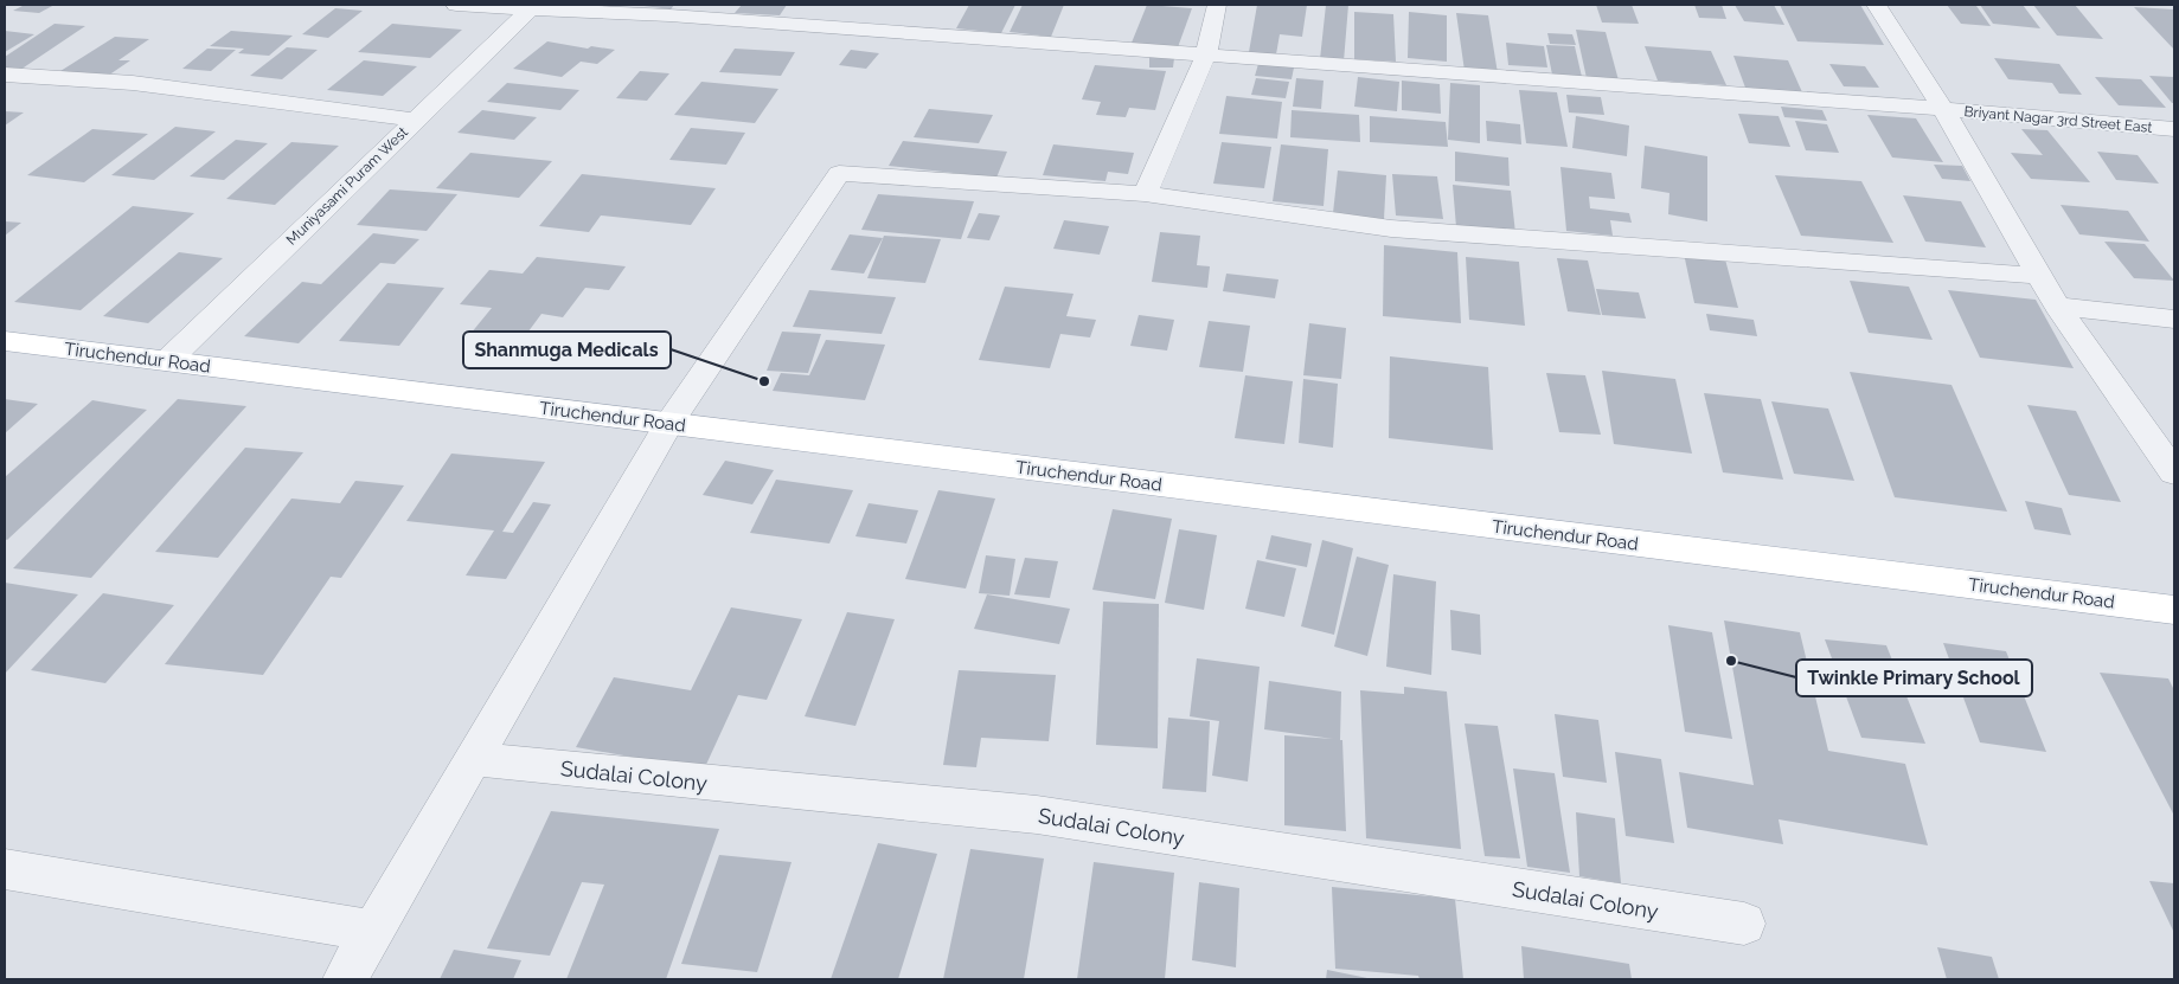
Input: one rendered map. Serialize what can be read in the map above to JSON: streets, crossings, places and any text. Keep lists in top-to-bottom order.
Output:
{
  "streets": {
    "main road": ["Tiruchendur Road"],
    "street": ["Briyant Nagar 3rd Street East", "Muniyasami Puram West", "Sudalai Colony"]
  },
  "crossings": [
    ["Briyant Nagar 3rd Street East", "Muniyasami Puram West"],
    ["Muniyasami Puram West", "Tiruchendur Road"]
  ],
  "places": ["Shanmuga Medicals", "Twinkle Primary School"]
}
